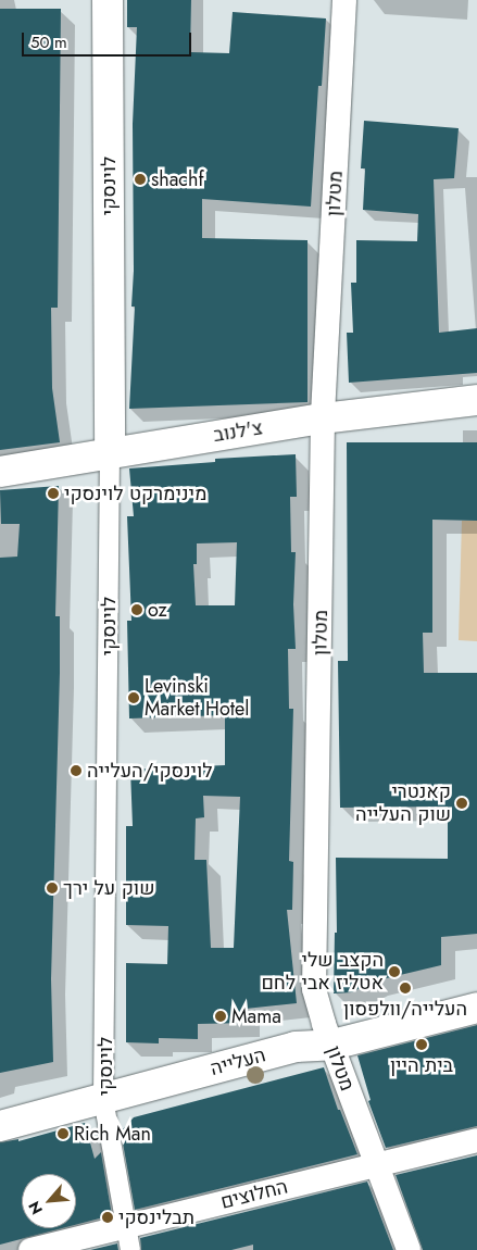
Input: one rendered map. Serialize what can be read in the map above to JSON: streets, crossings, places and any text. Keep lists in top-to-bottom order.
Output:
{
  "streets": {
    "street": [
      "לוינסקי",
      "מטלון",
      "צ'לנוב",
      "העלייה",
      "החלוצים"
    ]
  },
  "crossings": [
    ["לוינסקי", "צ'לנוב"],
    ["לוינסקי", "העלייה"],
    ["לוינסקי", "החלוצים"],
    ["מטלון", "צ'לנוב"],
    ["מטלון", "העלייה"],
    ["מטלון", "החלוצים"]
  ],
  "places": [
    "shachf",
    "מינימרקט לוינסקי",
    "oz",
    "Levinski Market Hotel",
    "לוינסקי/העלייה",
    "קאנטרי שוק העלייה",
    "שוק על ירך",
    "הקצב שלי אטליז אבי לחם",
    "העלייה/וולפסון",
    "Mama",
    "בית היין",
    "Rich Man",
    "תבלינסקי"
  ],
  "scale_bar": "50 m",
  "north": "bottom left"
}
